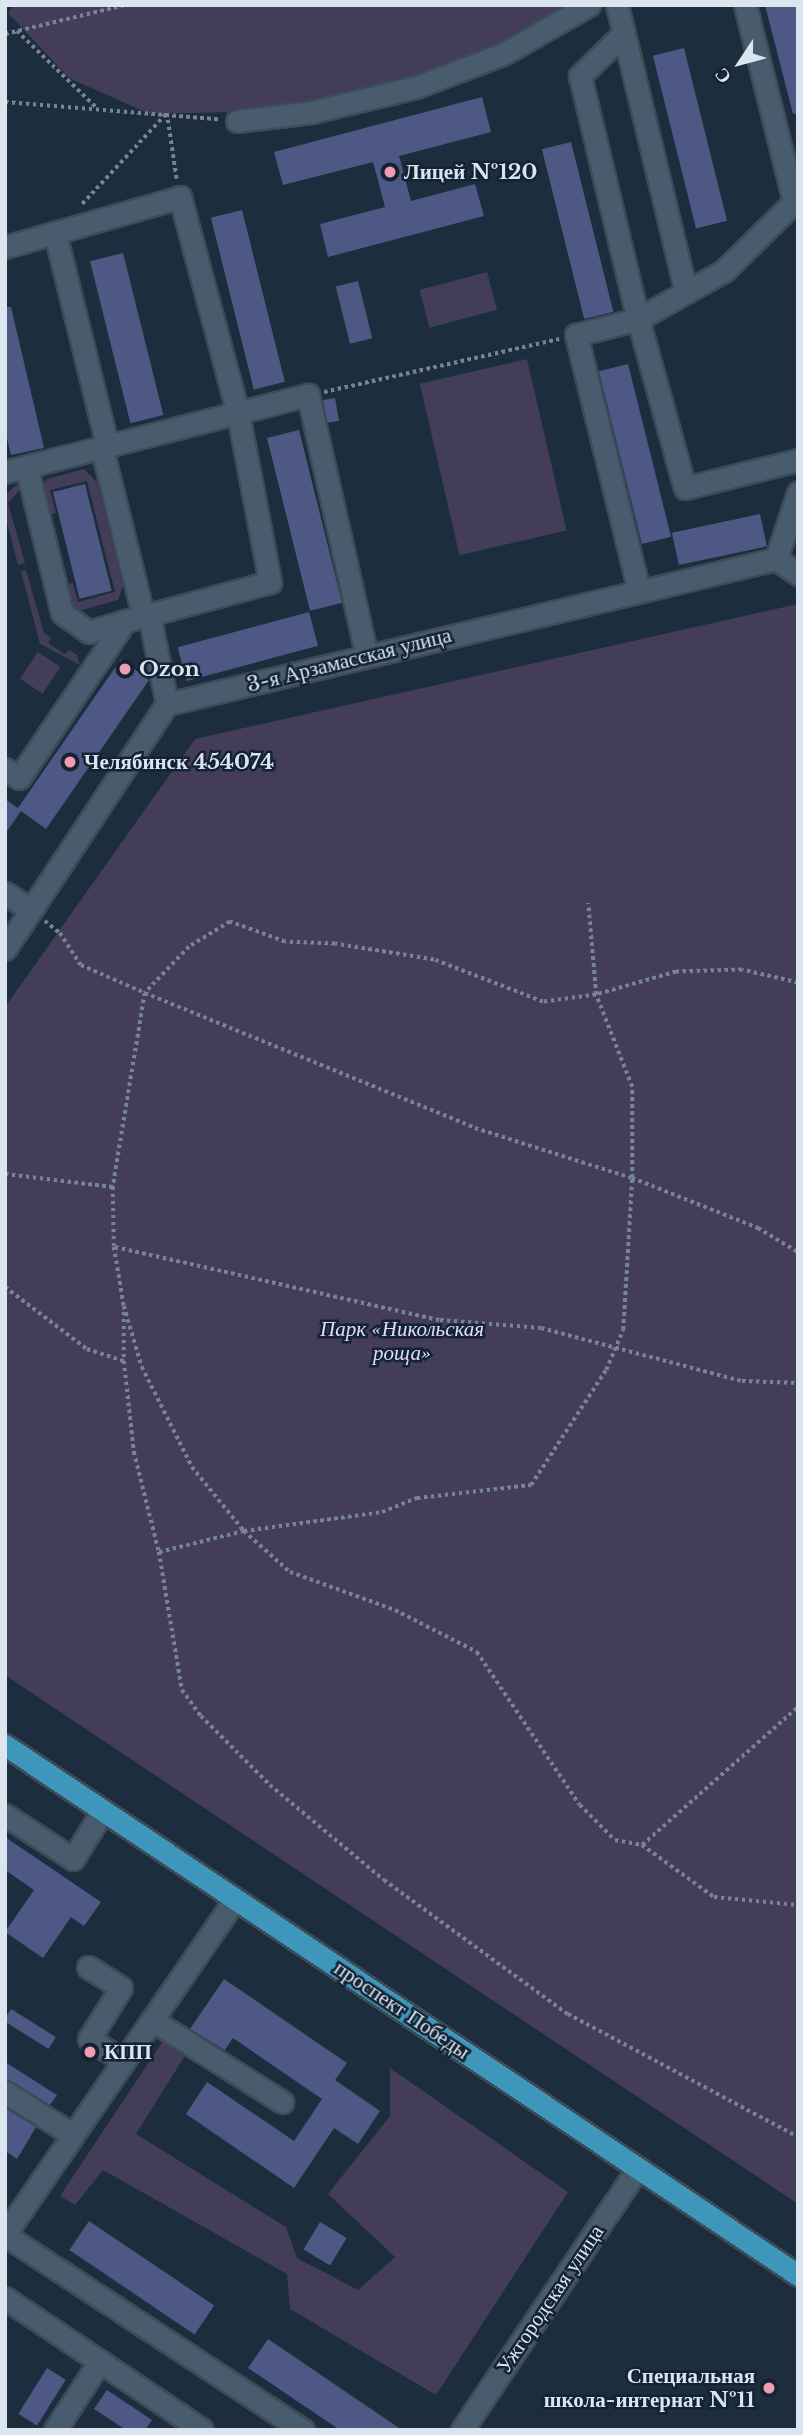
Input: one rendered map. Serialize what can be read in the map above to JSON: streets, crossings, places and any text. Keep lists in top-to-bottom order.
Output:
{
  "streets": {
    "main road": ["проспект Победы"],
    "street": ["3-я Арзамасская улица", "Ужгородская улица"]
  },
  "crossings": [
    ["проспект Победы", "Ужгородская улица"]
  ],
  "parks": ["Парк «Никольская роща»"],
  "places": [
    "Лицей №120",
    "Ozon",
    "Челябинск 454074",
    "КПП",
    "Специальная школа-интернат №11"
  ],
  "north": "bottom left"
}
